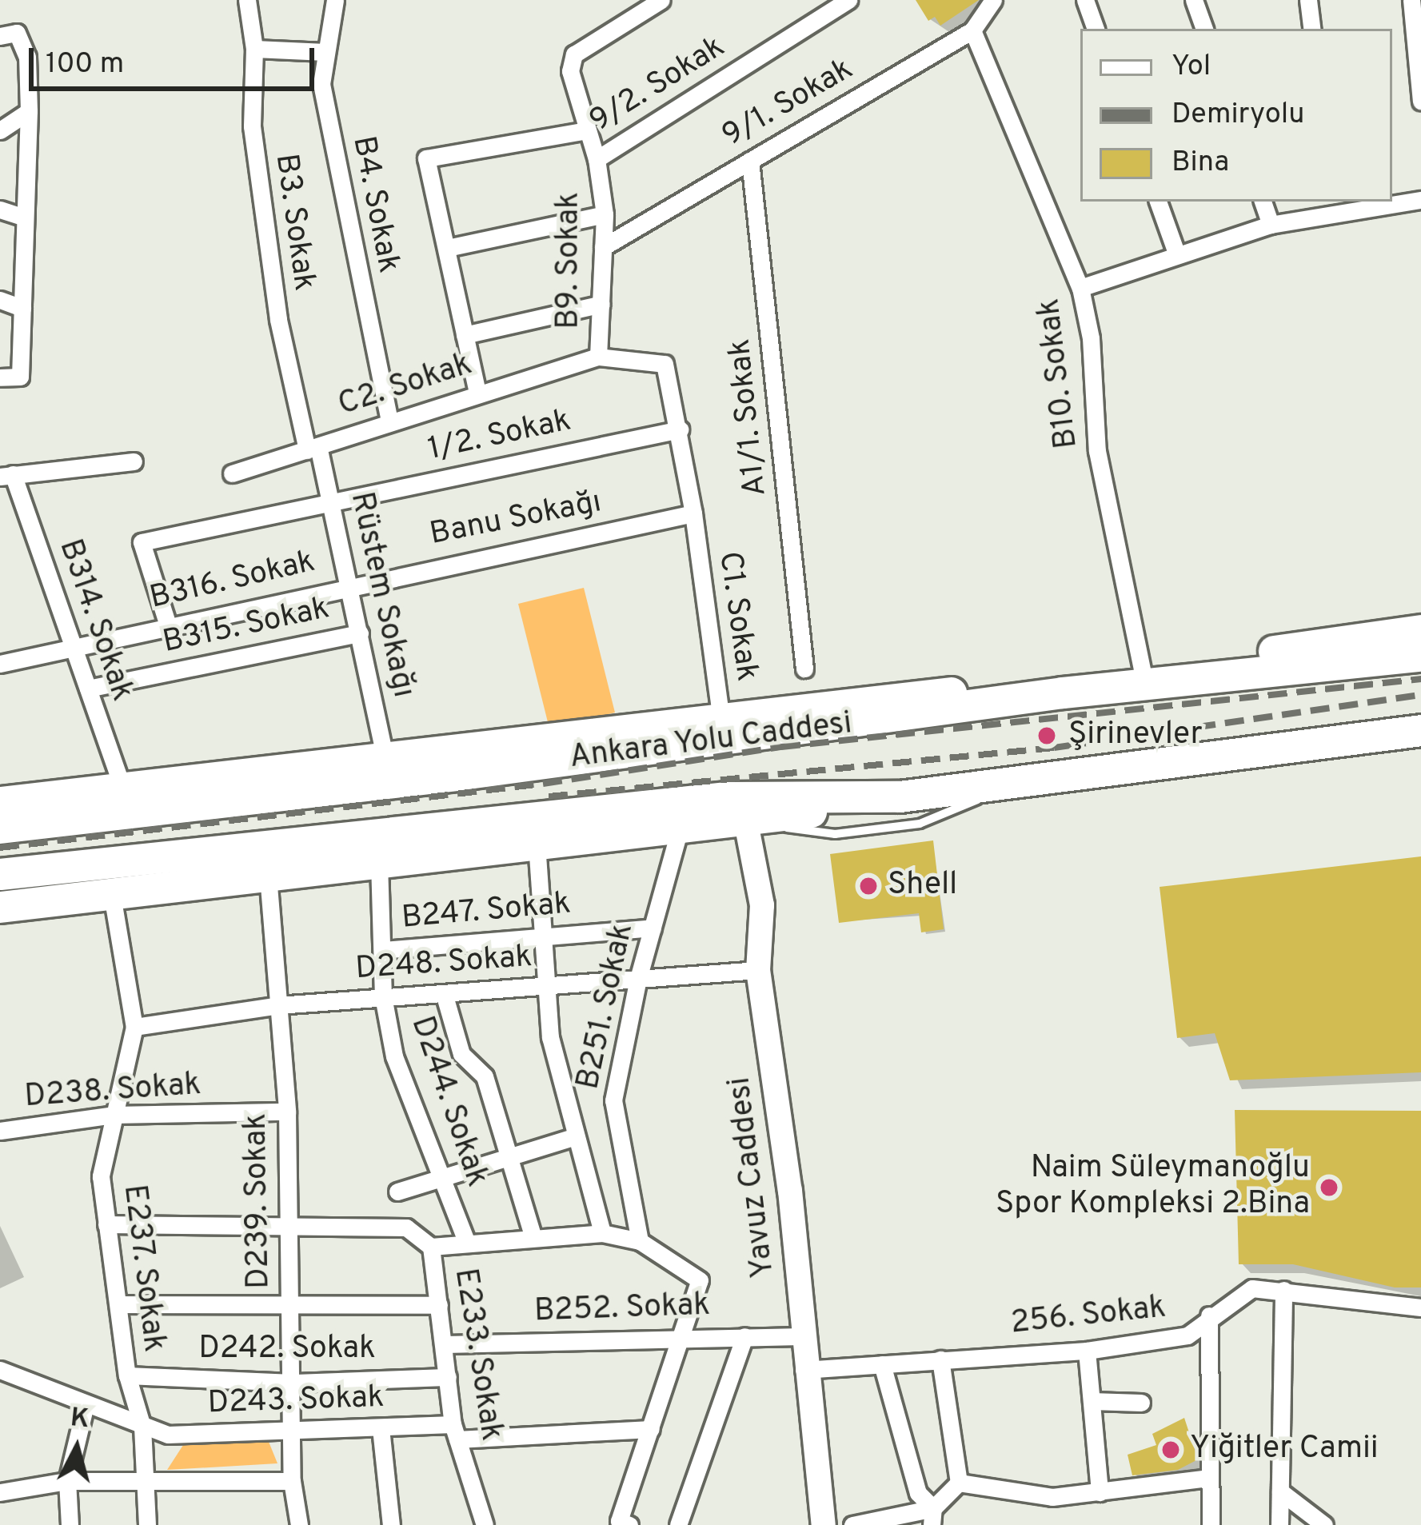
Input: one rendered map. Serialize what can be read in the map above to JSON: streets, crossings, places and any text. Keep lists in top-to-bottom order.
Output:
{
  "streets": {
    "highway": ["Ankara Yolu Caddesi"],
    "main road": ["Yavuz Caddesi"],
    "street": [
      "9/2. Sokak",
      "9/1. Sokak",
      "B4. Sokak",
      "B3. Sokak",
      "B9. Sokak",
      "B10. Sokak",
      "C2. Sokak",
      "A1/1. Sokak",
      "1/2. Sokak",
      "Banu Sokağı",
      "B316. Sokak",
      "Rüstem Sokağı",
      "C1. Sokak",
      "B314. Sokak",
      "B315. Sokak",
      "B247. Sokak",
      "D248. Sokak",
      "B251. Sokak",
      "D238. Sokak",
      "D244. Sokak",
      "D239. Sokak",
      "E237. Sokak",
      "B252. Sokak",
      "256. Sokak",
      "D242. Sokak",
      "E233. Sokak",
      "D243. Sokak"
    ]
  },
  "crossings": [
    ["9/2. Sokak", "B9. Sokak"],
    ["9/1. Sokak", "B9. Sokak"],
    ["9/1. Sokak", "B10. Sokak"],
    ["9/1. Sokak", "A1/1. Sokak"],
    ["B4. Sokak", "C2. Sokak"],
    ["B3. Sokak", "C2. Sokak"],
    ["B3. Sokak", "Rüstem Sokağı"],
    ["B9. Sokak", "C2. Sokak"],
    ["B9. Sokak", "C1. Sokak"],
    ["C2. Sokak", "Rüstem Sokağı"],
    ["C2. Sokak", "C1. Sokak"],
    ["1/2. Sokak", "B316. Sokak"],
    ["1/2. Sokak", "Rüstem Sokağı"],
    ["1/2. Sokak", "C1. Sokak"],
    ["Banu Sokağı", "B316. Sokak"],
    ["Banu Sokağı", "Rüstem Sokağı"],
    ["Banu Sokağı", "C1. Sokak"],
    ["B316. Sokak", "Rüstem Sokağı"],
    ["B316. Sokak", "B314. Sokak"],
    ["Rüstem Sokağı", "B315. Sokak"],
    ["B314. Sokak", "B315. Sokak"],
    ["B247. Sokak", "B251. Sokak"],
    ["B247. Sokak", "D244. Sokak"],
    ["D248. Sokak", "B251. Sokak"],
    ["D248. Sokak", "D244. Sokak"],
    ["D248. Sokak", "Yavuz Caddesi"],
    ["D248. Sokak", "D239. Sokak"],
    ["D248. Sokak", "E237. Sokak"],
    ["D238. Sokak", "D239. Sokak"],
    ["D238. Sokak", "E237. Sokak"],
    ["Yavuz Caddesi", "B252. Sokak"],
    ["Yavuz Caddesi", "256. Sokak"],
    ["D239. Sokak", "D242. Sokak"],
    ["D239. Sokak", "D243. Sokak"],
    ["E237. Sokak", "D242. Sokak"],
    ["E237. Sokak", "D243. Sokak"],
    ["B252. Sokak", "E233. Sokak"],
    ["D242. Sokak", "E233. Sokak"],
    ["E233. Sokak", "D243. Sokak"]
  ],
  "places": [
    "Şirinevler",
    "Shell",
    "Naim Süleymanoğlu Spor Kompleksi 2.Bina",
    "Yiğitler Camii"
  ],
  "legend": ["Yol", "Demiryolu", "Bina"],
  "scale_bar": "100 m",
  "north": "top"
}
